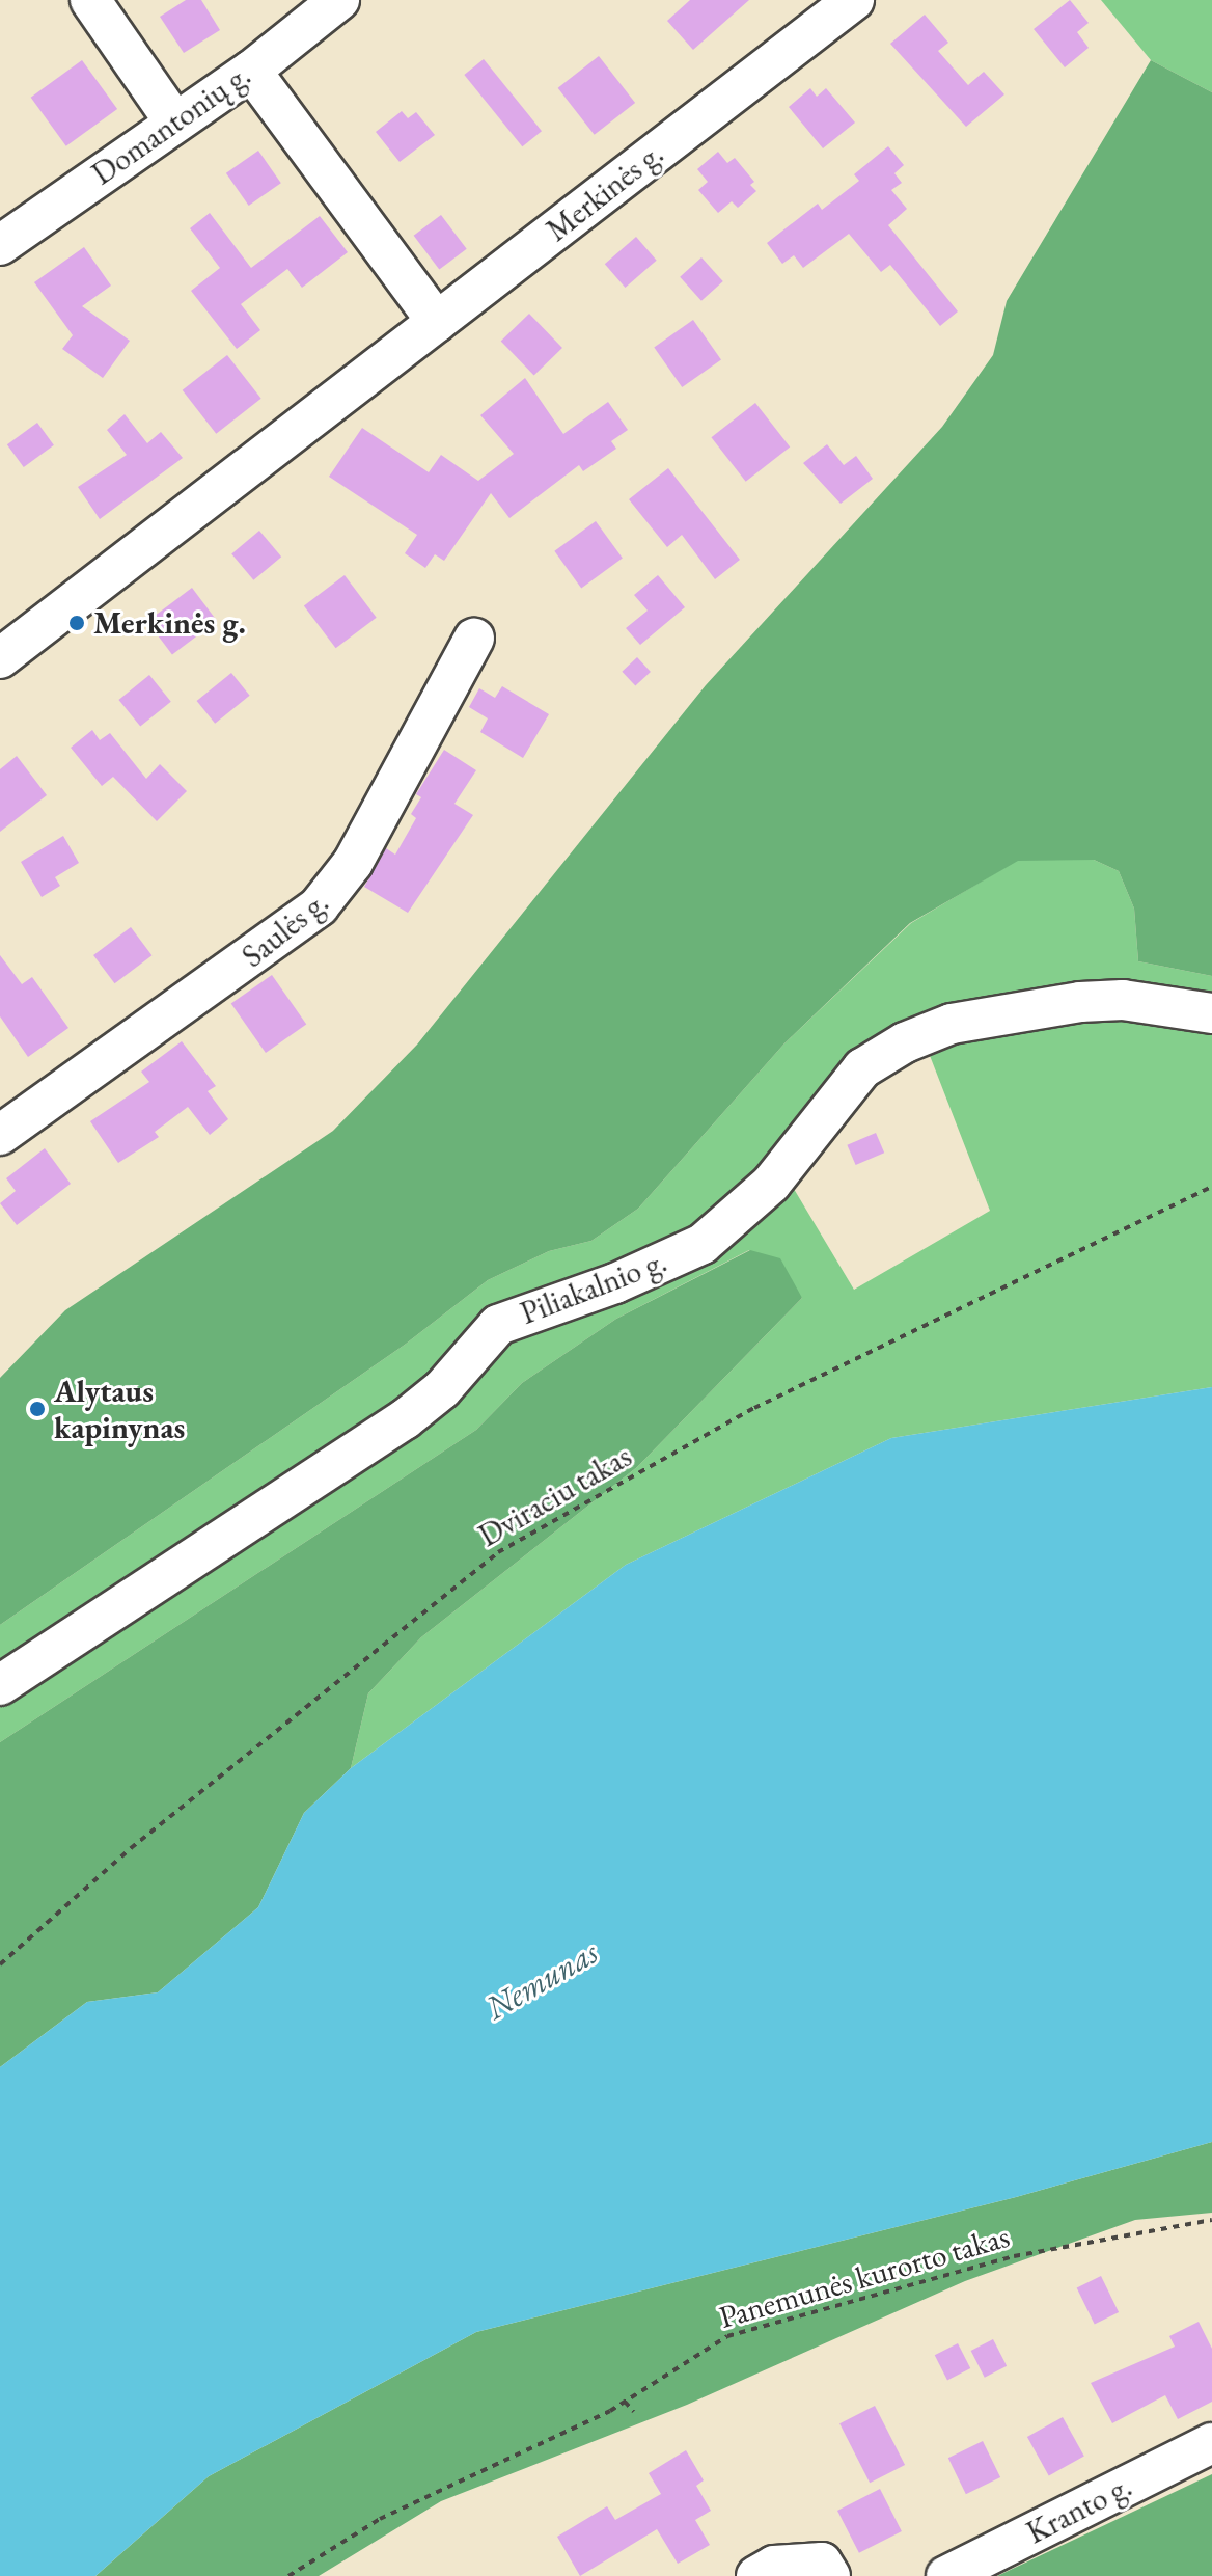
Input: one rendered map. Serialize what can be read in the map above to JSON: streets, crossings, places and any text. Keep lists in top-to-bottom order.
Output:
{
  "streets": {
    "street": [
      "Domantonių g.",
      "Merkinės g.",
      "Saulės g.",
      "Piliakalnio g.",
      "Kranto g."
    ],
    "path": ["Dviraciu takas", "Panemunės kurorto takas"]
  },
  "water": ["Nemunas"],
  "places": ["Merkinės g.", "Alytaus kapinynas"]
}
